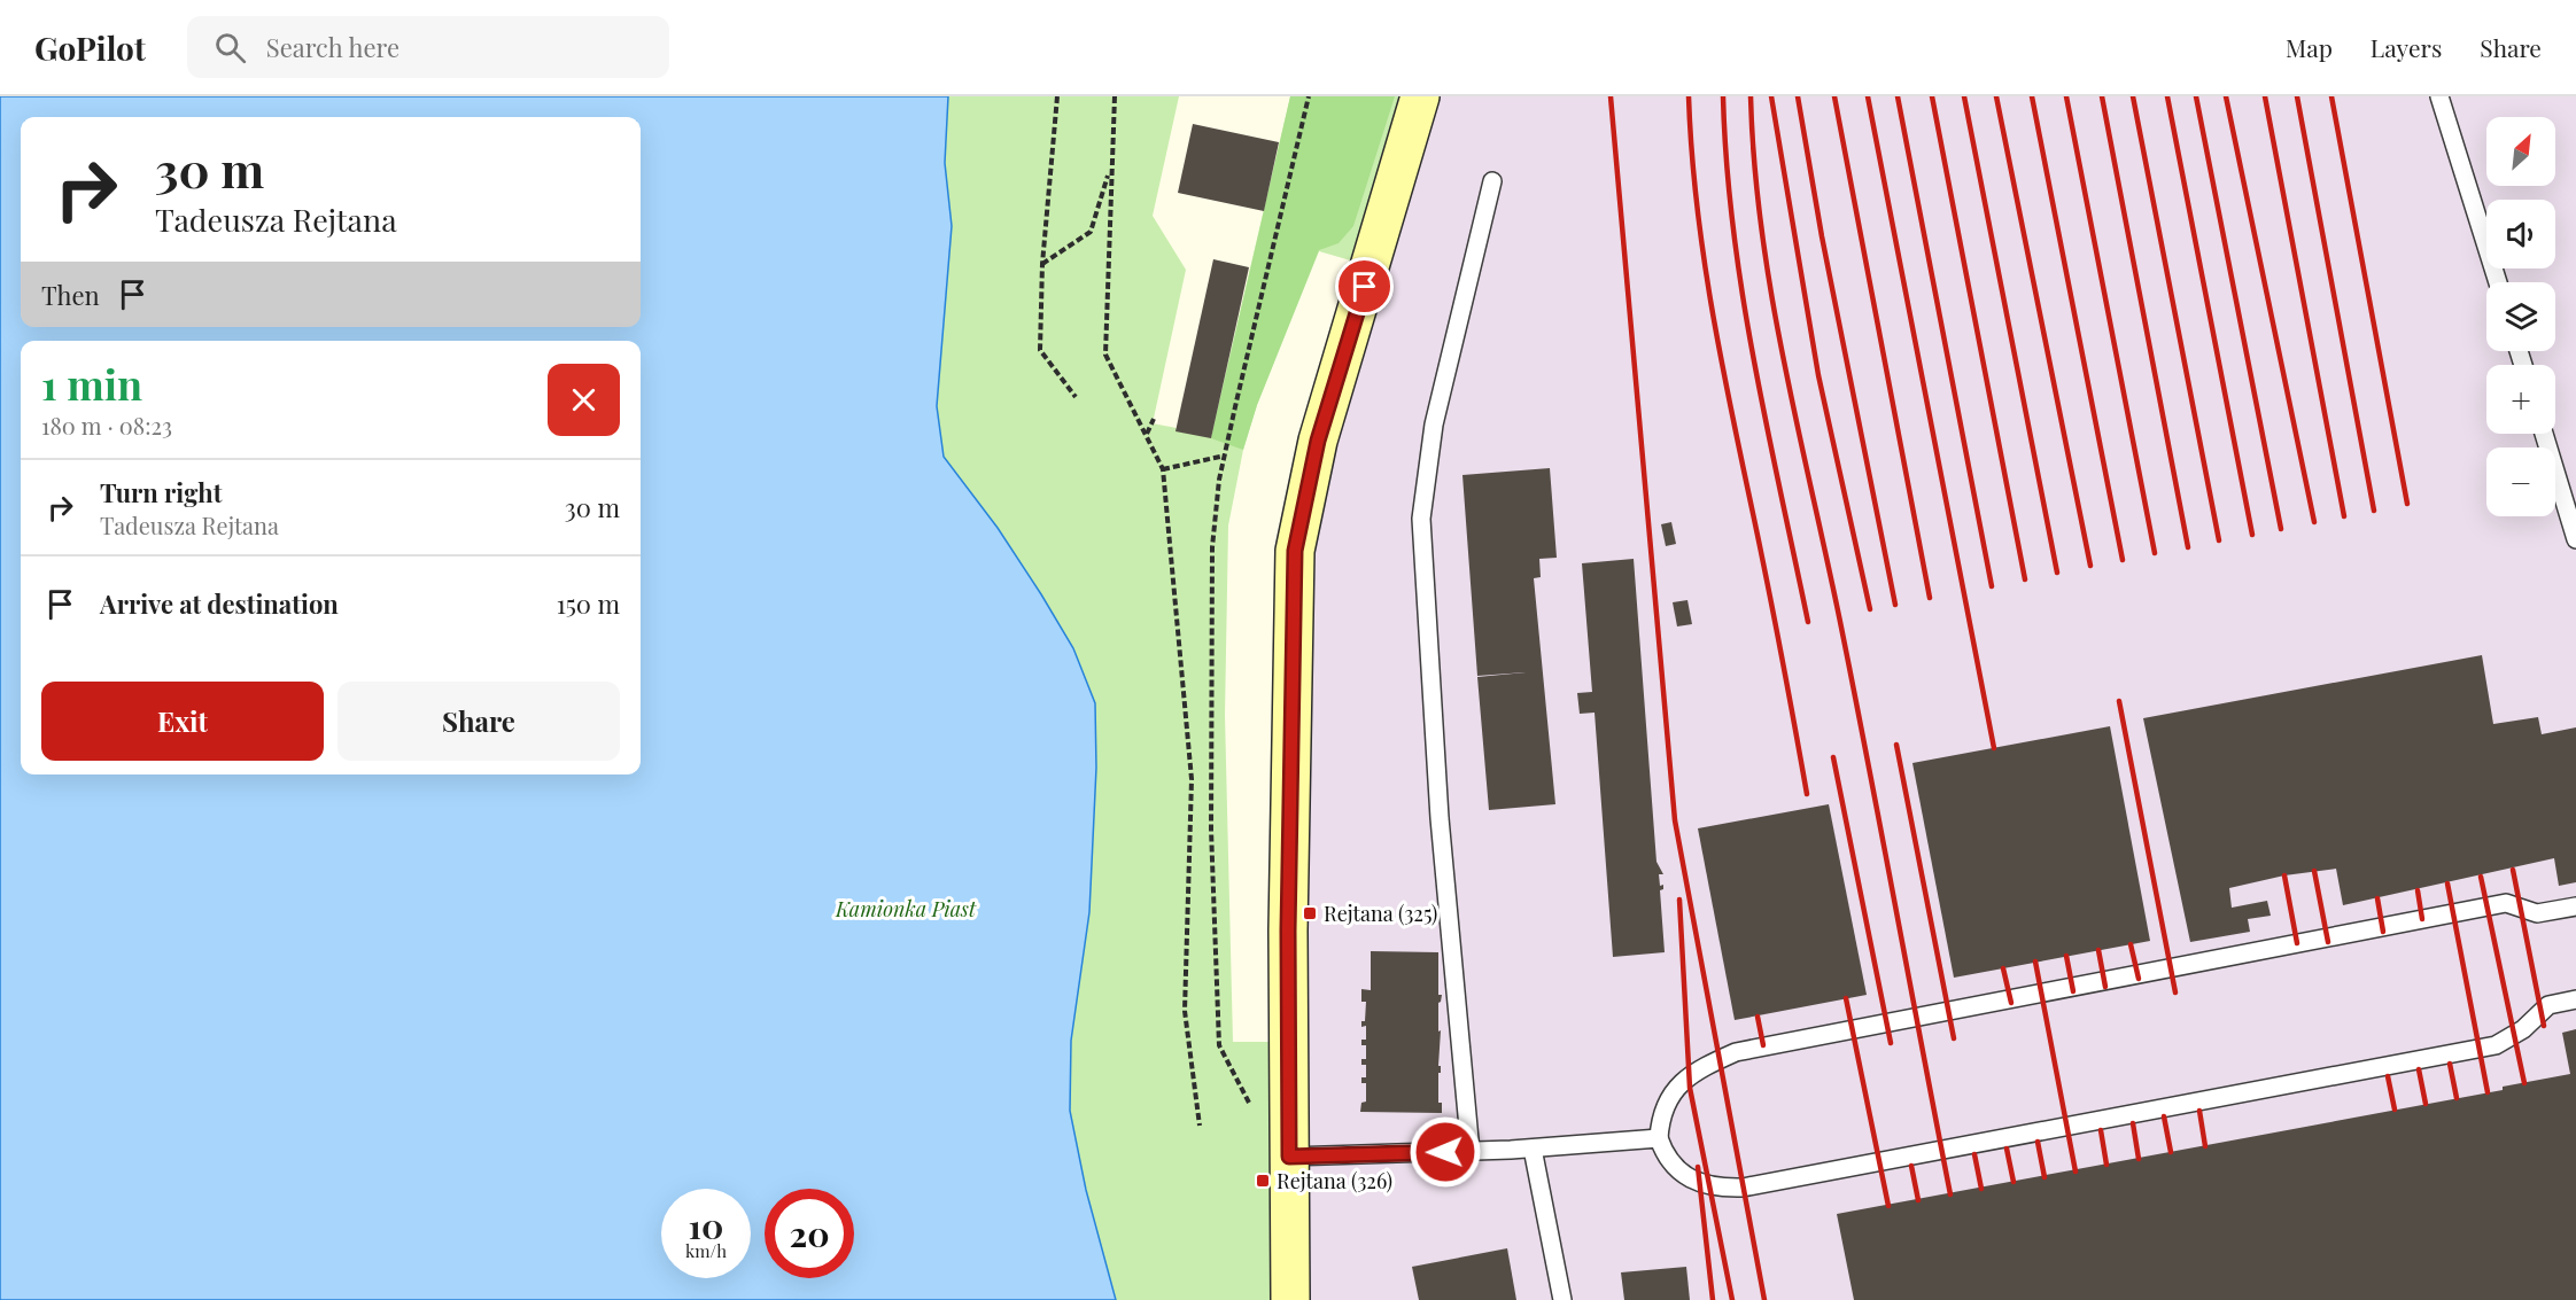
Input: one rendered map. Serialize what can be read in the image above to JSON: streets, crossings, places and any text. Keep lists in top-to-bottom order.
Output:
{
  "parks": ["Kamionka Piast"],
  "places": {
    "transit": ["Rejtana (325)", "Rejtana (326)"]
  },
  "north": "top right",
  "page": {
    "header": "GoPilot",
    "search": "Search here",
    "nav": ["Map", "Layers", "Share"],
    "map_buttons": ["+", "−"],
    "turn": ["30 m", "Tadeusza Rejtana"],
    "then": "Then",
    "heading": ["1 min", "180 m · 08:23"],
    "list": [
      {
        "name": "Turn right",
        "note": "Tadeusza Rejtana",
        "value": "30 m"
      },
      {
        "name": "Arrive at destination",
        "value": "150 m"
      }
    ],
    "buttons": ["Exit", "Share"],
    "speed": "10 km/h",
    "limit": "20"
  }
}
